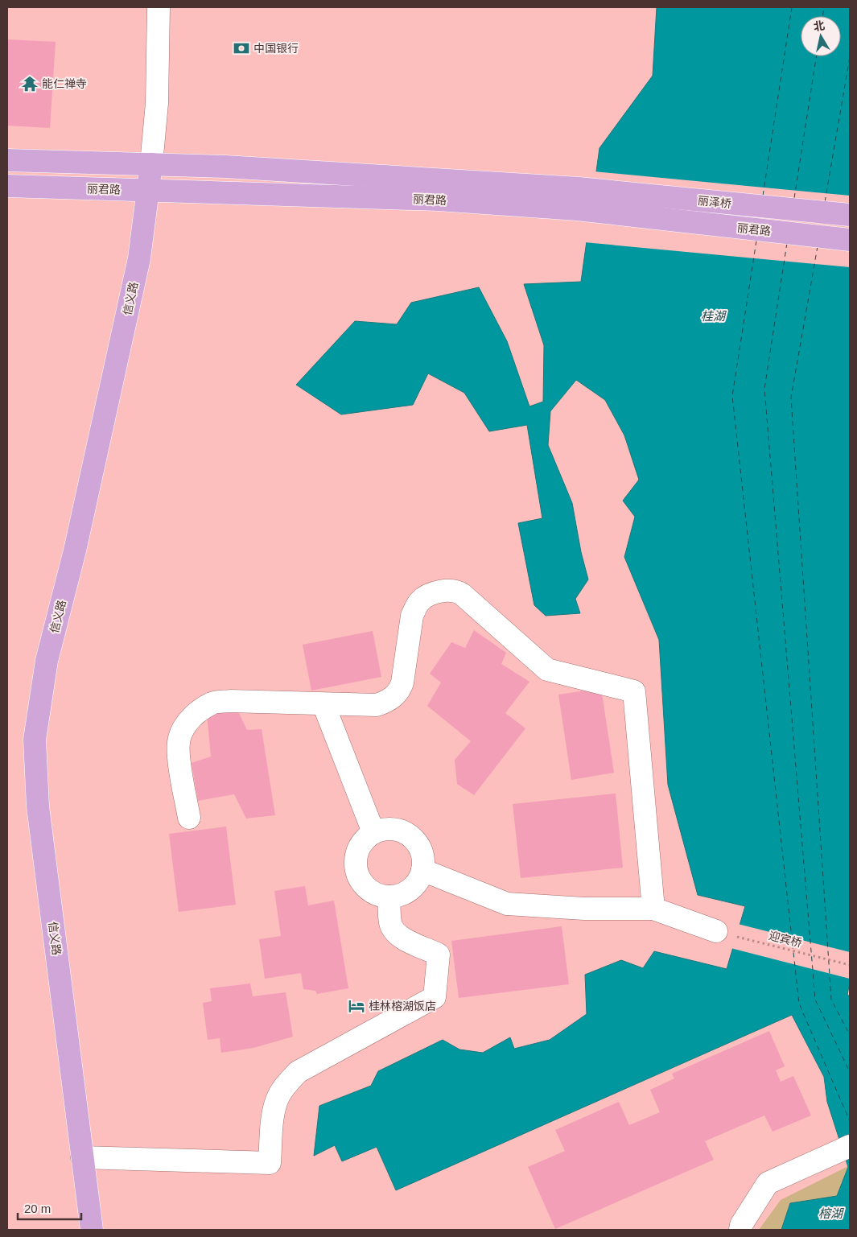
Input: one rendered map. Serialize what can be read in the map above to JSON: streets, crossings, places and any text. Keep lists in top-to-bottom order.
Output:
{
  "streets": {
    "main road": ["丽君路", "丽泽桥", "信义路"],
    "path": ["迎宾桥"]
  },
  "crossings": [
    ["丽君路", "丽泽桥"],
    ["丽君路", "信义路"]
  ],
  "water": ["桂湖", "榕湖"],
  "places": {
    "bank": ["中国银行"],
    "temple": ["能仁禅寺"],
    "hotel": ["桂林榕湖饭店"]
  },
  "scale_bar": "20 m",
  "north": "top"
}
